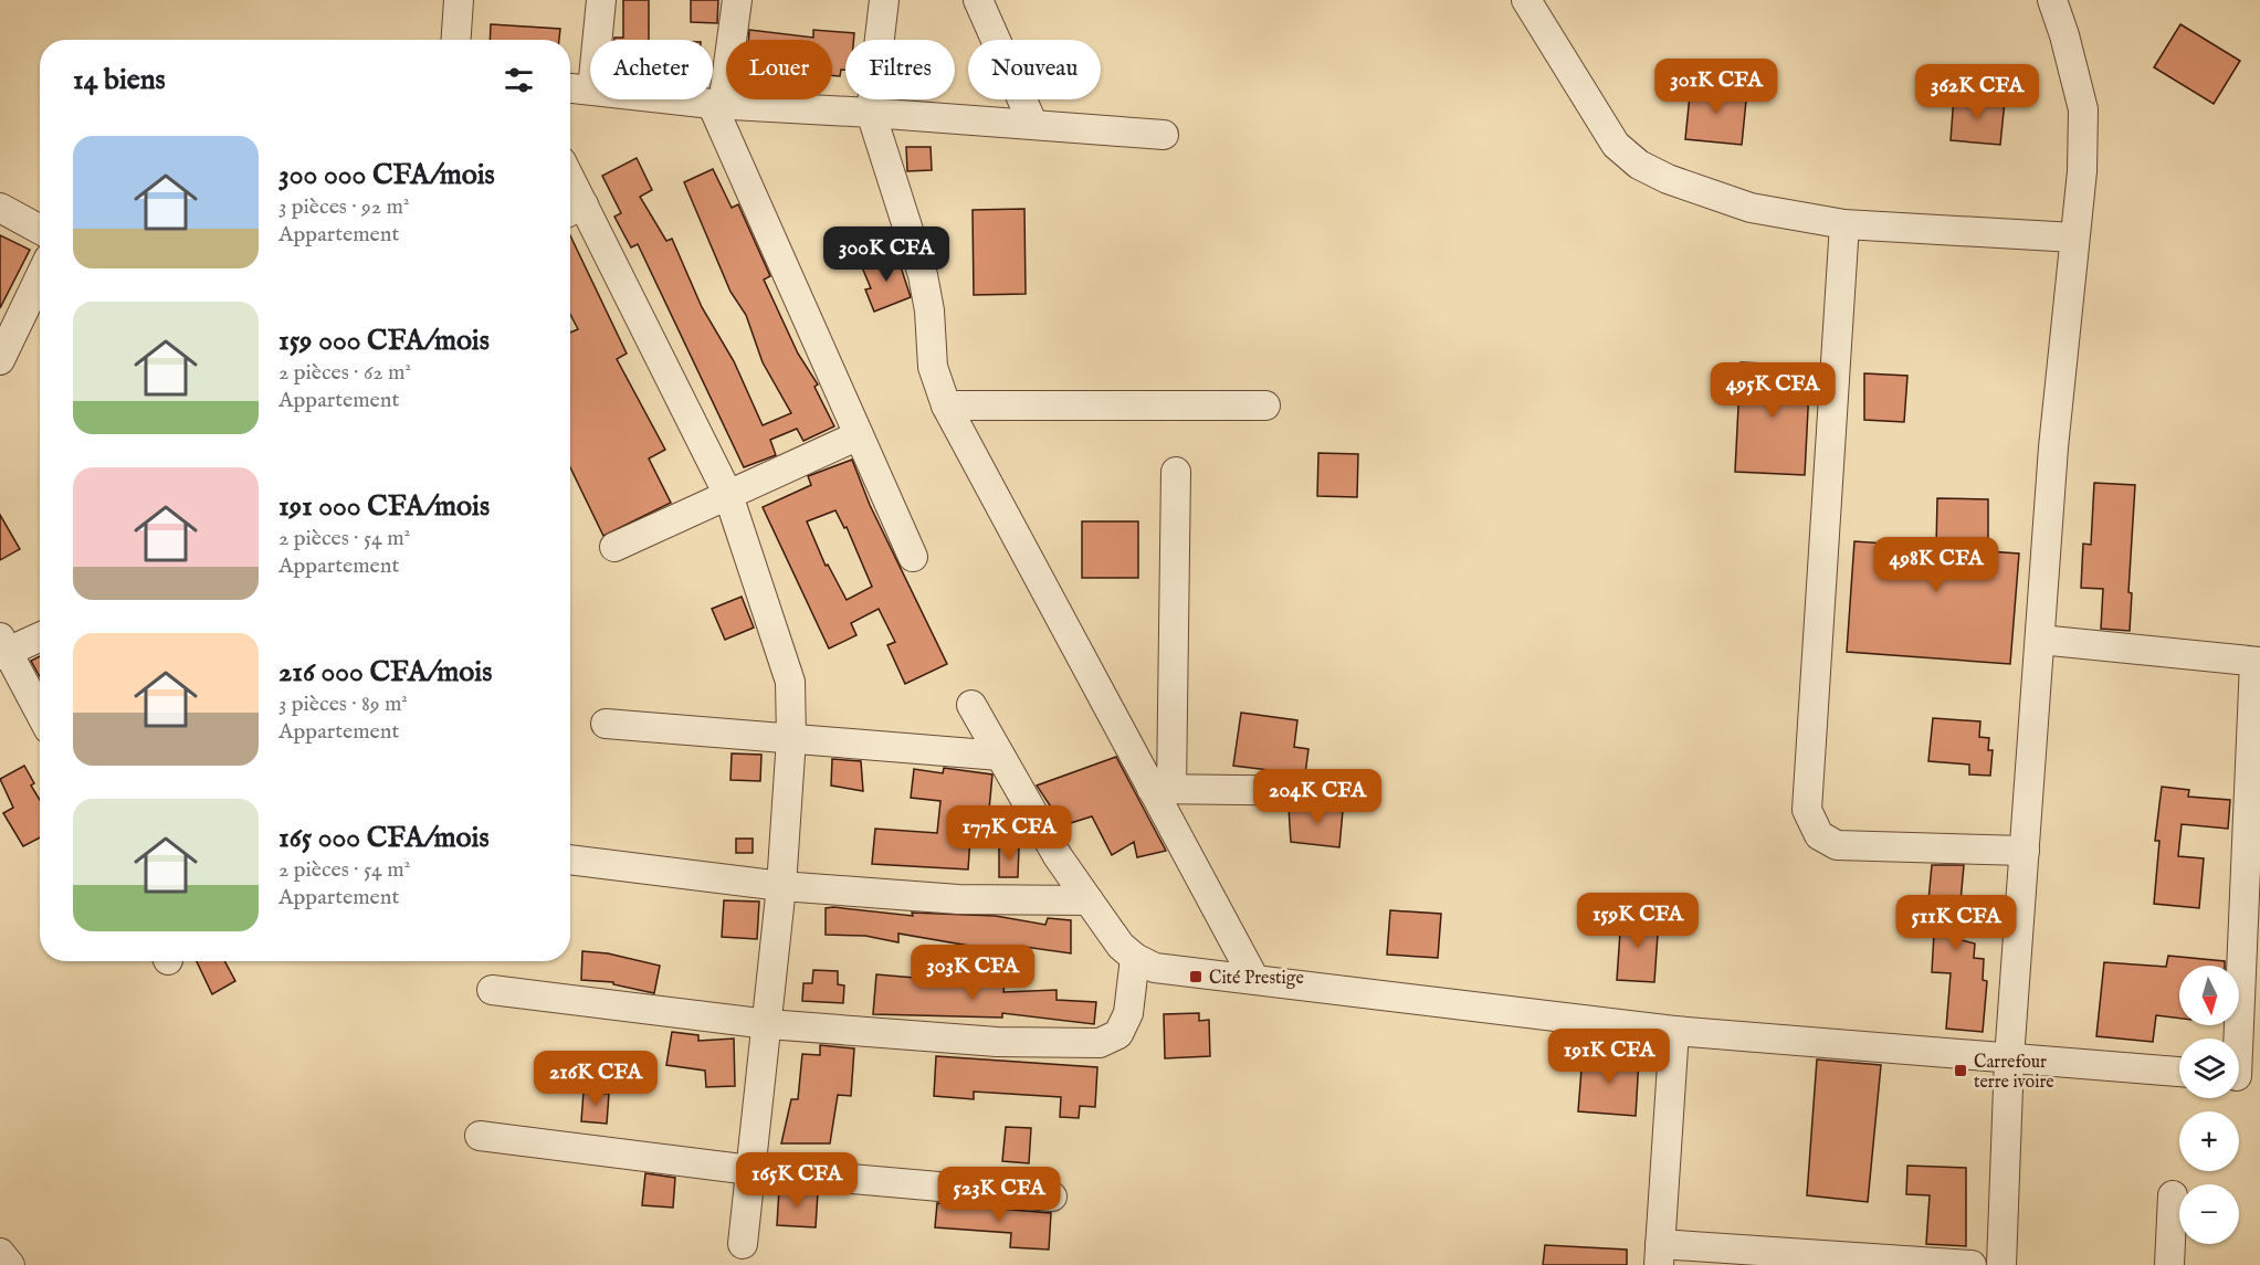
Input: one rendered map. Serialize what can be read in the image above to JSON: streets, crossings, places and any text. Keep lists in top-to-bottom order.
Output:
{
  "places": {
    "transit": ["Cité Prestige", "Carrefour terre ivoire"]
  },
  "north": "bottom",
  "page": {
    "chip": [
      "Acheter",
      "Louer",
      "Filtres",
      "Nouveau"
    ],
    "heading": "14 biens",
    "price": [
      "301K CFA",
      "362K CFA",
      "300K CFA",
      "495K CFA",
      "498K CFA",
      "204K CFA",
      "177K CFA",
      "159K CFA",
      "511K CFA",
      "303K CFA",
      "191K CFA",
      "216K CFA",
      "165K CFA",
      "523K CFA"
    ],
    "list": [
      {
        "name": "300 000 CFA/mois",
        "note": "3 pièces · 92 m² · Appartement"
      },
      {
        "name": "159 000 CFA/mois",
        "note": "2 pièces · 62 m² · Appartement"
      },
      {
        "name": "191 000 CFA/mois",
        "note": "2 pièces · 54 m² · Appartement"
      },
      {
        "name": "216 000 CFA/mois",
        "note": "3 pièces · 89 m² · Appartement"
      },
      {
        "name": "165 000 CFA/mois",
        "note": "2 pièces · 54 m² · Appartement"
      }
    ],
    "map_buttons": ["+", "−"]
  }
}
